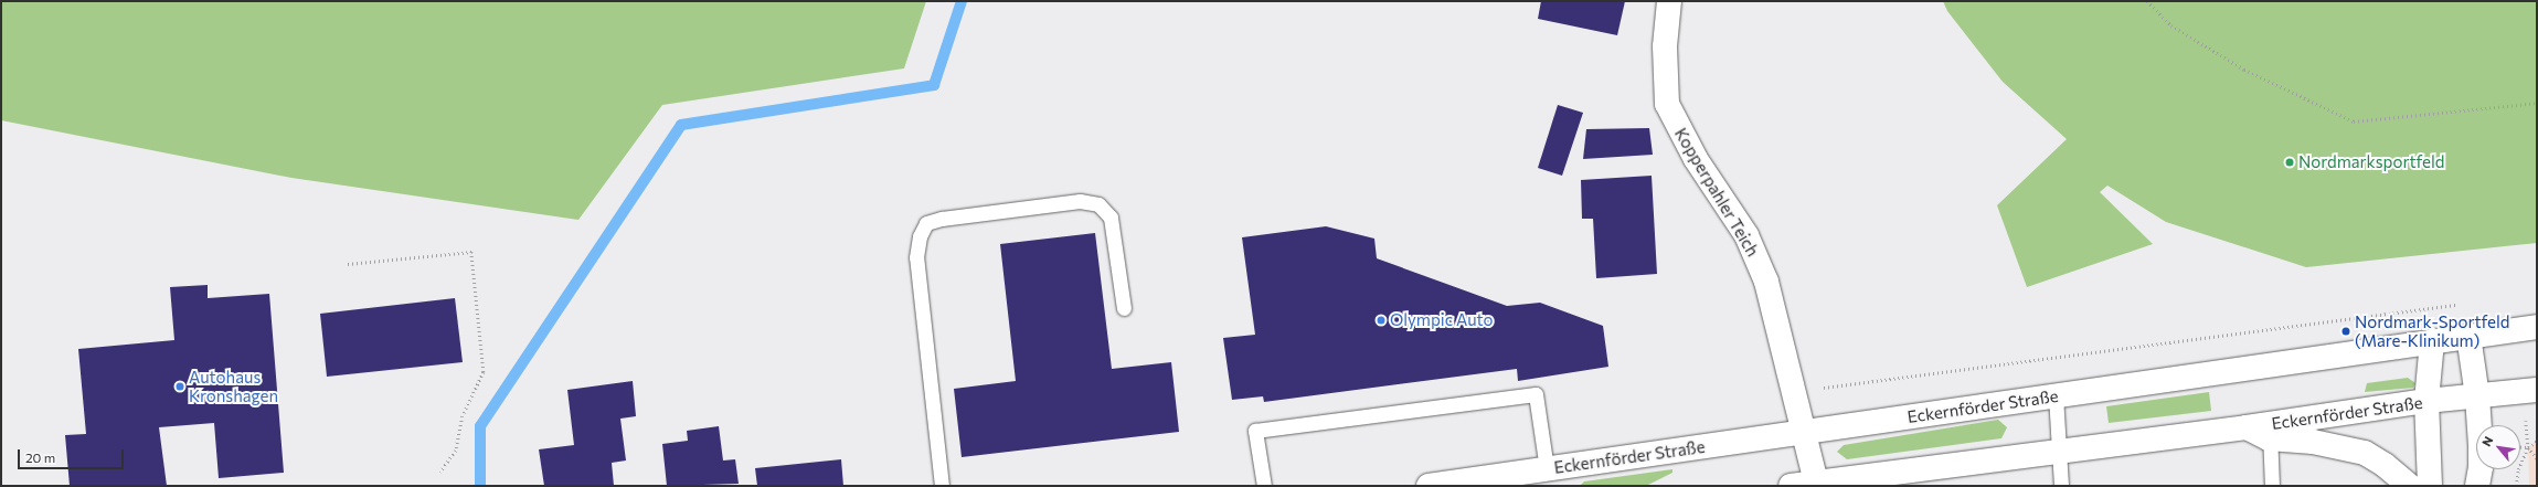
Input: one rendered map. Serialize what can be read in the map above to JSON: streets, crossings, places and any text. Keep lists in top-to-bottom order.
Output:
{
  "streets": {
    "main road": ["Kopperpahler Teich", "Eckernförder Straße"]
  },
  "crossings": [
    ["Kopperpahler Teich", "Eckernförder Straße"]
  ],
  "places": [
    "Nordmarksportfeld",
    "Olympic Auto",
    "Nordmark-Sportfeld (Mare-Klinikum)",
    "Autohaus Kronshagen"
  ],
  "scale_bar": "20 m",
  "north": "top left"
}
